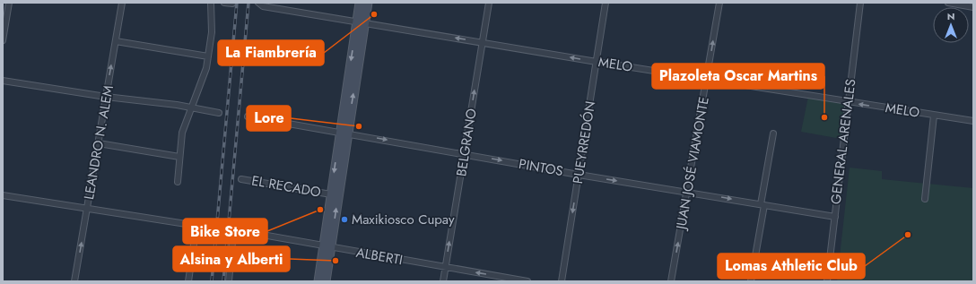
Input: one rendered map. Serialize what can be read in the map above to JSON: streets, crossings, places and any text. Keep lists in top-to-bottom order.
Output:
{
  "streets": {
    "street": [
      "MELO",
      "GENERAL ARENALES",
      "LEANDRO N. ALEM",
      "BELGRANO",
      "PUEYRREDÓN",
      "JUAN JOSÉ VIAMONTE",
      "PINTOS",
      "EL RECADO",
      "ALBERTI"
    ]
  },
  "crossings": [
    ["MELO", "GENERAL ARENALES"],
    ["MELO", "BELGRANO"],
    ["MELO", "PUEYRREDÓN"],
    ["MELO", "JUAN JOSÉ VIAMONTE"],
    ["GENERAL ARENALES", "PINTOS"],
    ["BELGRANO", "PINTOS"],
    ["BELGRANO", "ALBERTI"],
    ["PUEYRREDÓN", "PINTOS"],
    ["JUAN JOSÉ VIAMONTE", "PINTOS"]
  ],
  "one_way": [
    "MELO",
    "LEANDRO N. ALEM",
    "BELGRANO",
    "PUEYRREDÓN",
    "JUAN JOSÉ VIAMONTE",
    "PINTOS"
  ],
  "places": [
    "La Fiambrería",
    "Plazoleta Oscar Martins",
    "Lore",
    "Bike Store",
    "Maxikiosco Cupay",
    "Lomas Athletic Club",
    "Alsina y Alberti"
  ],
  "north": "top"
}
